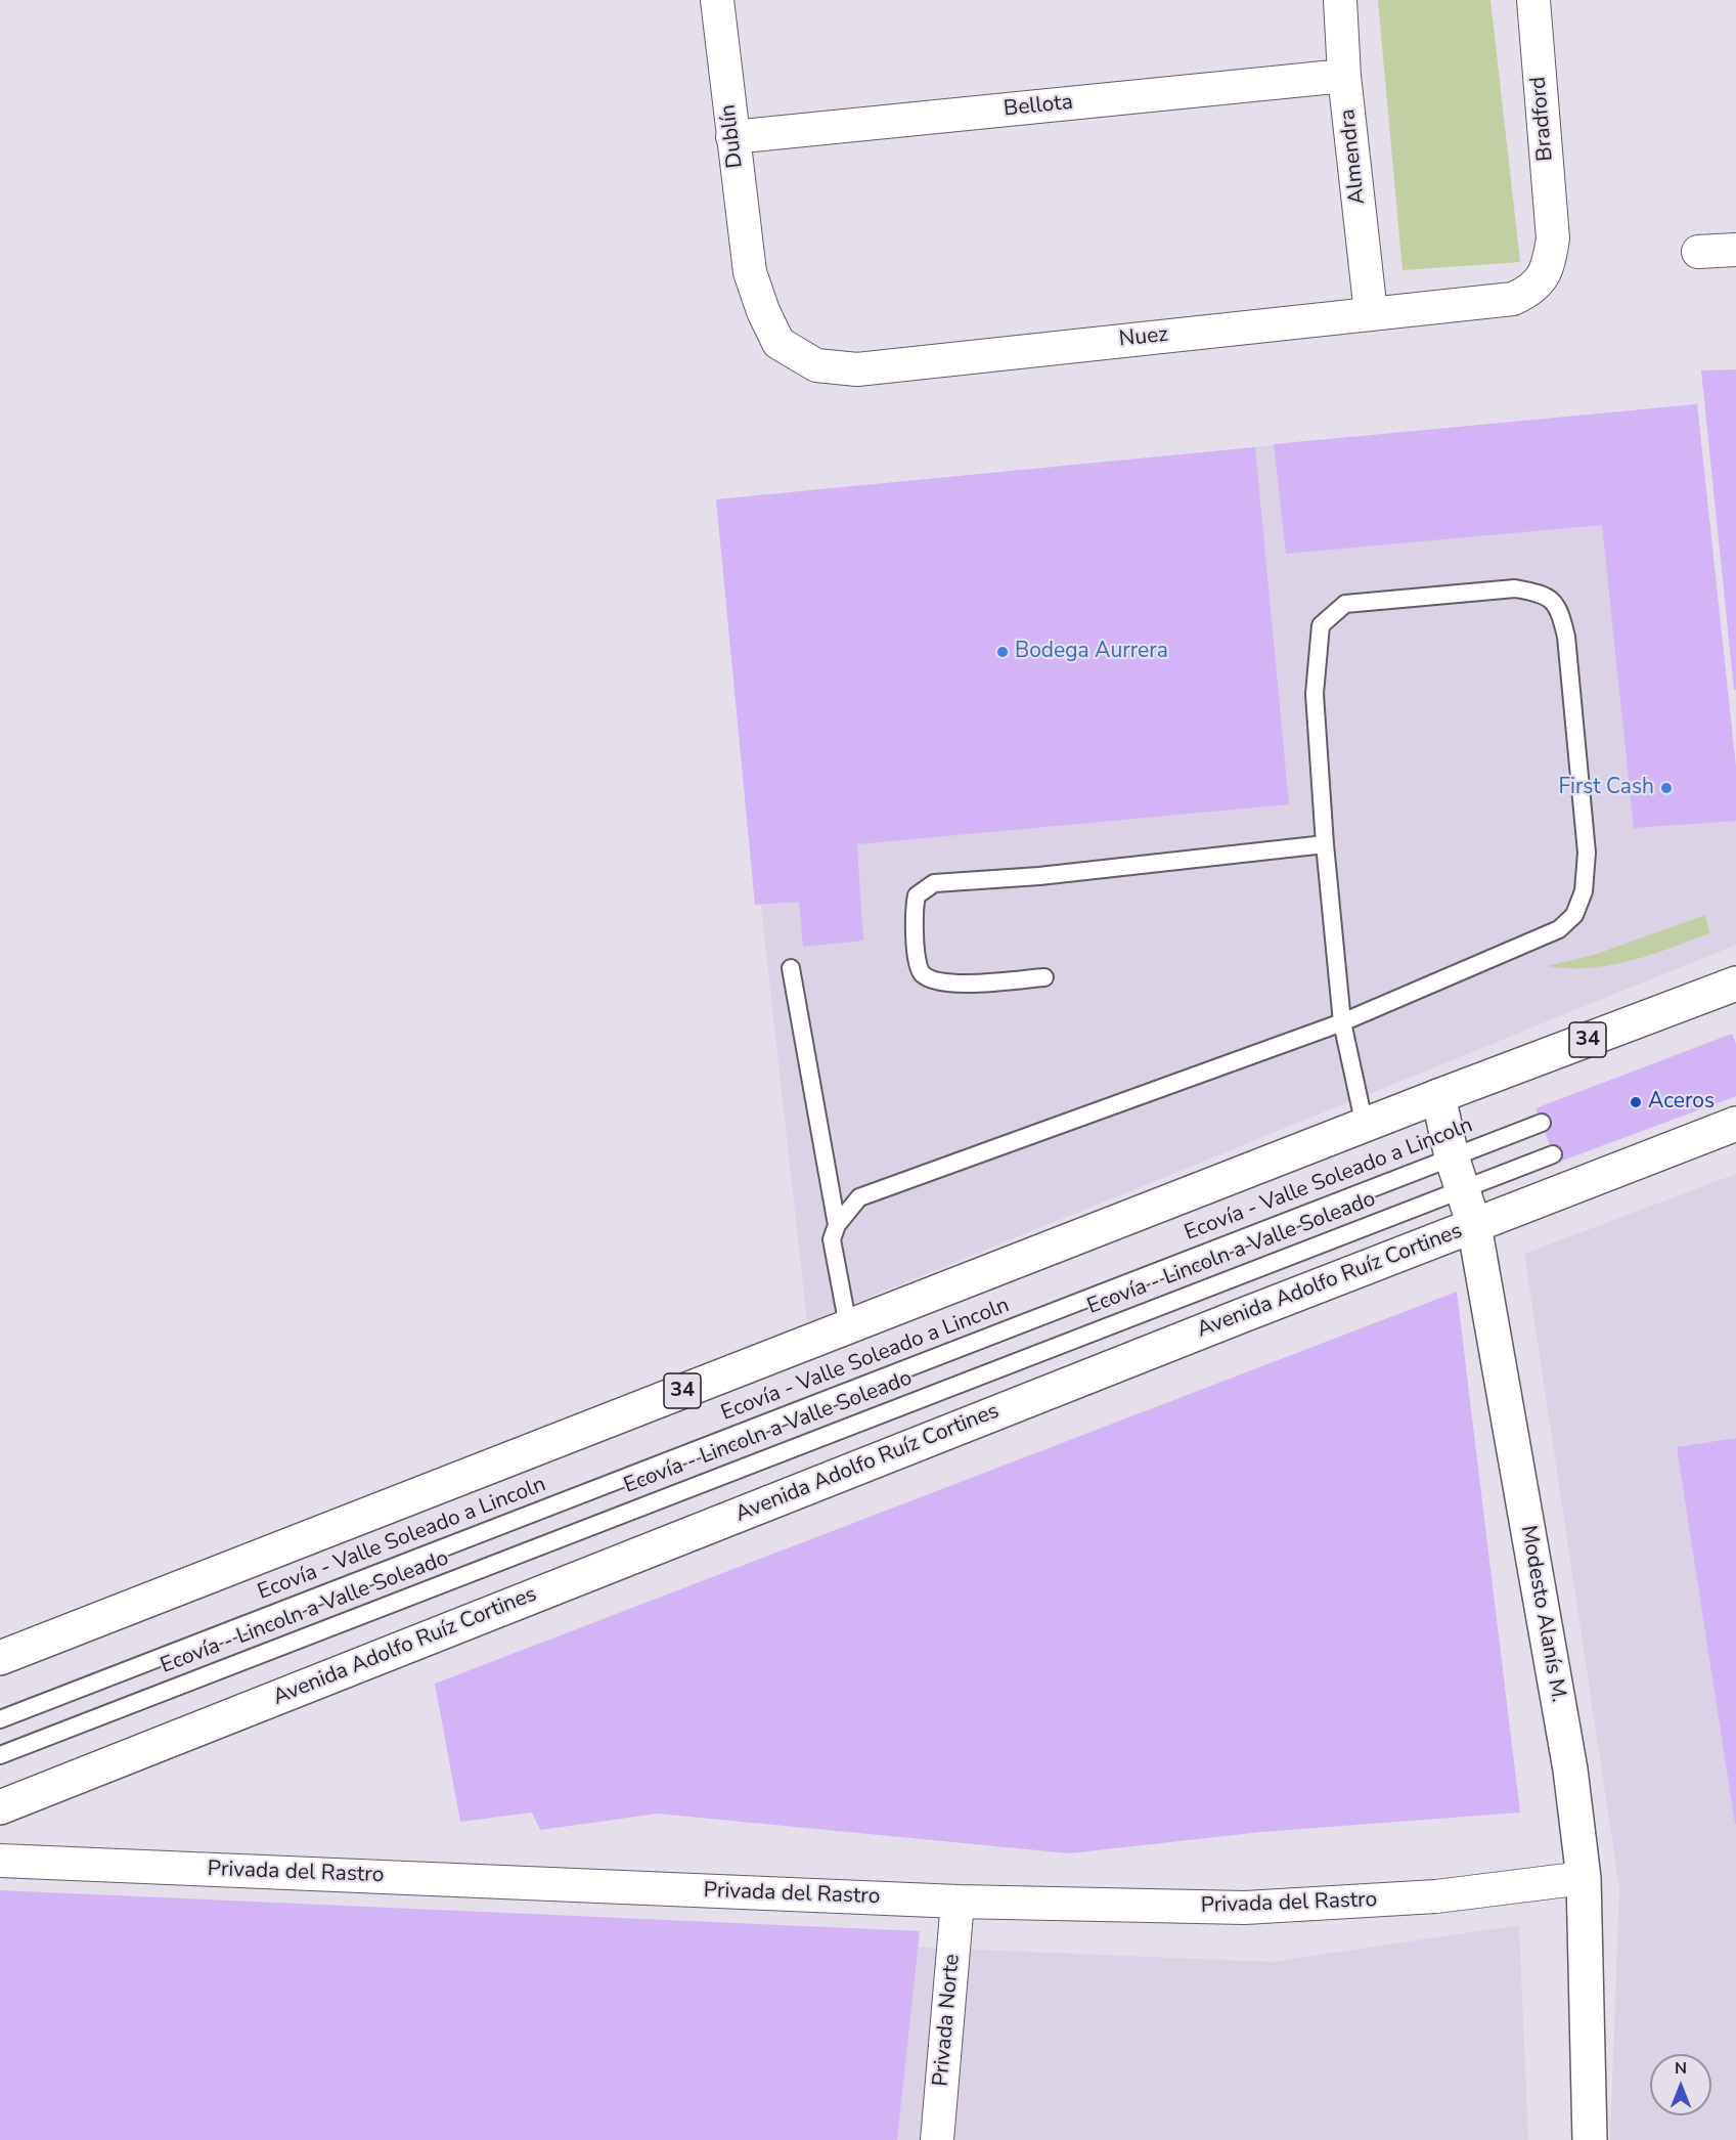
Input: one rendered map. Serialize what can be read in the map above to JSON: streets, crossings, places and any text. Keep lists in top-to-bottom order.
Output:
{
  "streets": {
    "main road": ["34", "Avenida Adolfo Ruíz Cortines", "Modesto Alanís M."],
    "street": [
      "Bellota",
      "Bradford",
      "Dublín",
      "Almendra",
      "Nuez",
      "Privada del Rastro",
      "Privada Norte"
    ],
    "lane": ["Ecovía - Valle Soleado a Lincoln", "Ecovía - Lincoln a Valle Soleado"]
  },
  "crossings": [
    ["Bellota", "Dublín"],
    ["Bellota", "Almendra"],
    ["Bradford", "Nuez"],
    ["Dublín", "Nuez"],
    ["Almendra", "Nuez"],
    ["34", "Modesto Alanís M."],
    ["Ecovía - Valle Soleado a Lincoln", "Modesto Alanís M."],
    ["Ecovía - Lincoln a Valle Soleado", "Modesto Alanís M."],
    ["Avenida Adolfo Ruíz Cortines", "Modesto Alanís M."],
    ["Modesto Alanís M.", "Privada del Rastro"],
    ["Privada del Rastro", "Privada Norte"]
  ],
  "places": ["Bodega Aurrera", "First Cash", "Aceros"],
  "north": "top"
}
